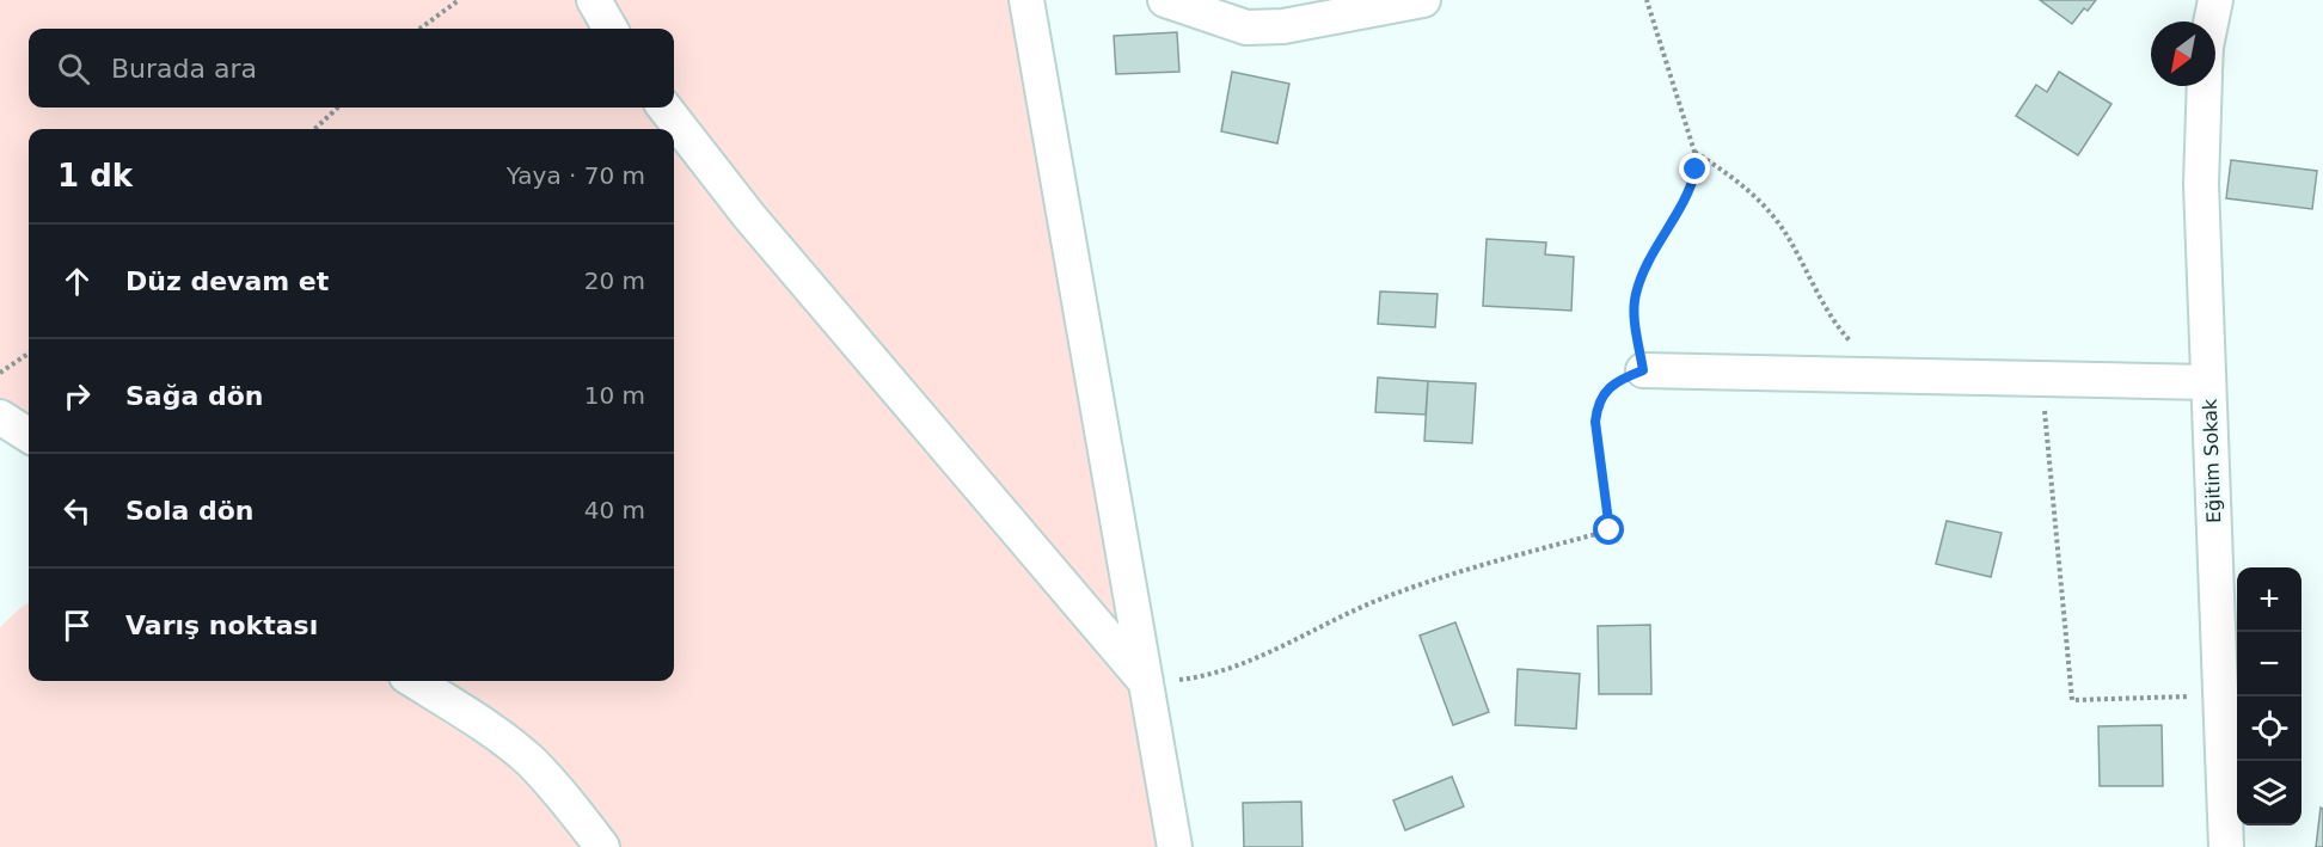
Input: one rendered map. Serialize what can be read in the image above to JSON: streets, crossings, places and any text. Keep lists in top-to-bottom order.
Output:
{
  "streets": {
    "street": ["Eğitim Sokak"]
  },
  "north": "bottom left",
  "page": {
    "search": "Burada ara",
    "heading": ["1 dk", "Yaya · 70 m"],
    "list": [
      ["Düz devam et", "20 m"],
      ["Sağa dön", "10 m"],
      ["Sola dön", "40 m"],
      "Varış noktası"
    ],
    "map_buttons": ["+", "−"]
  }
}
